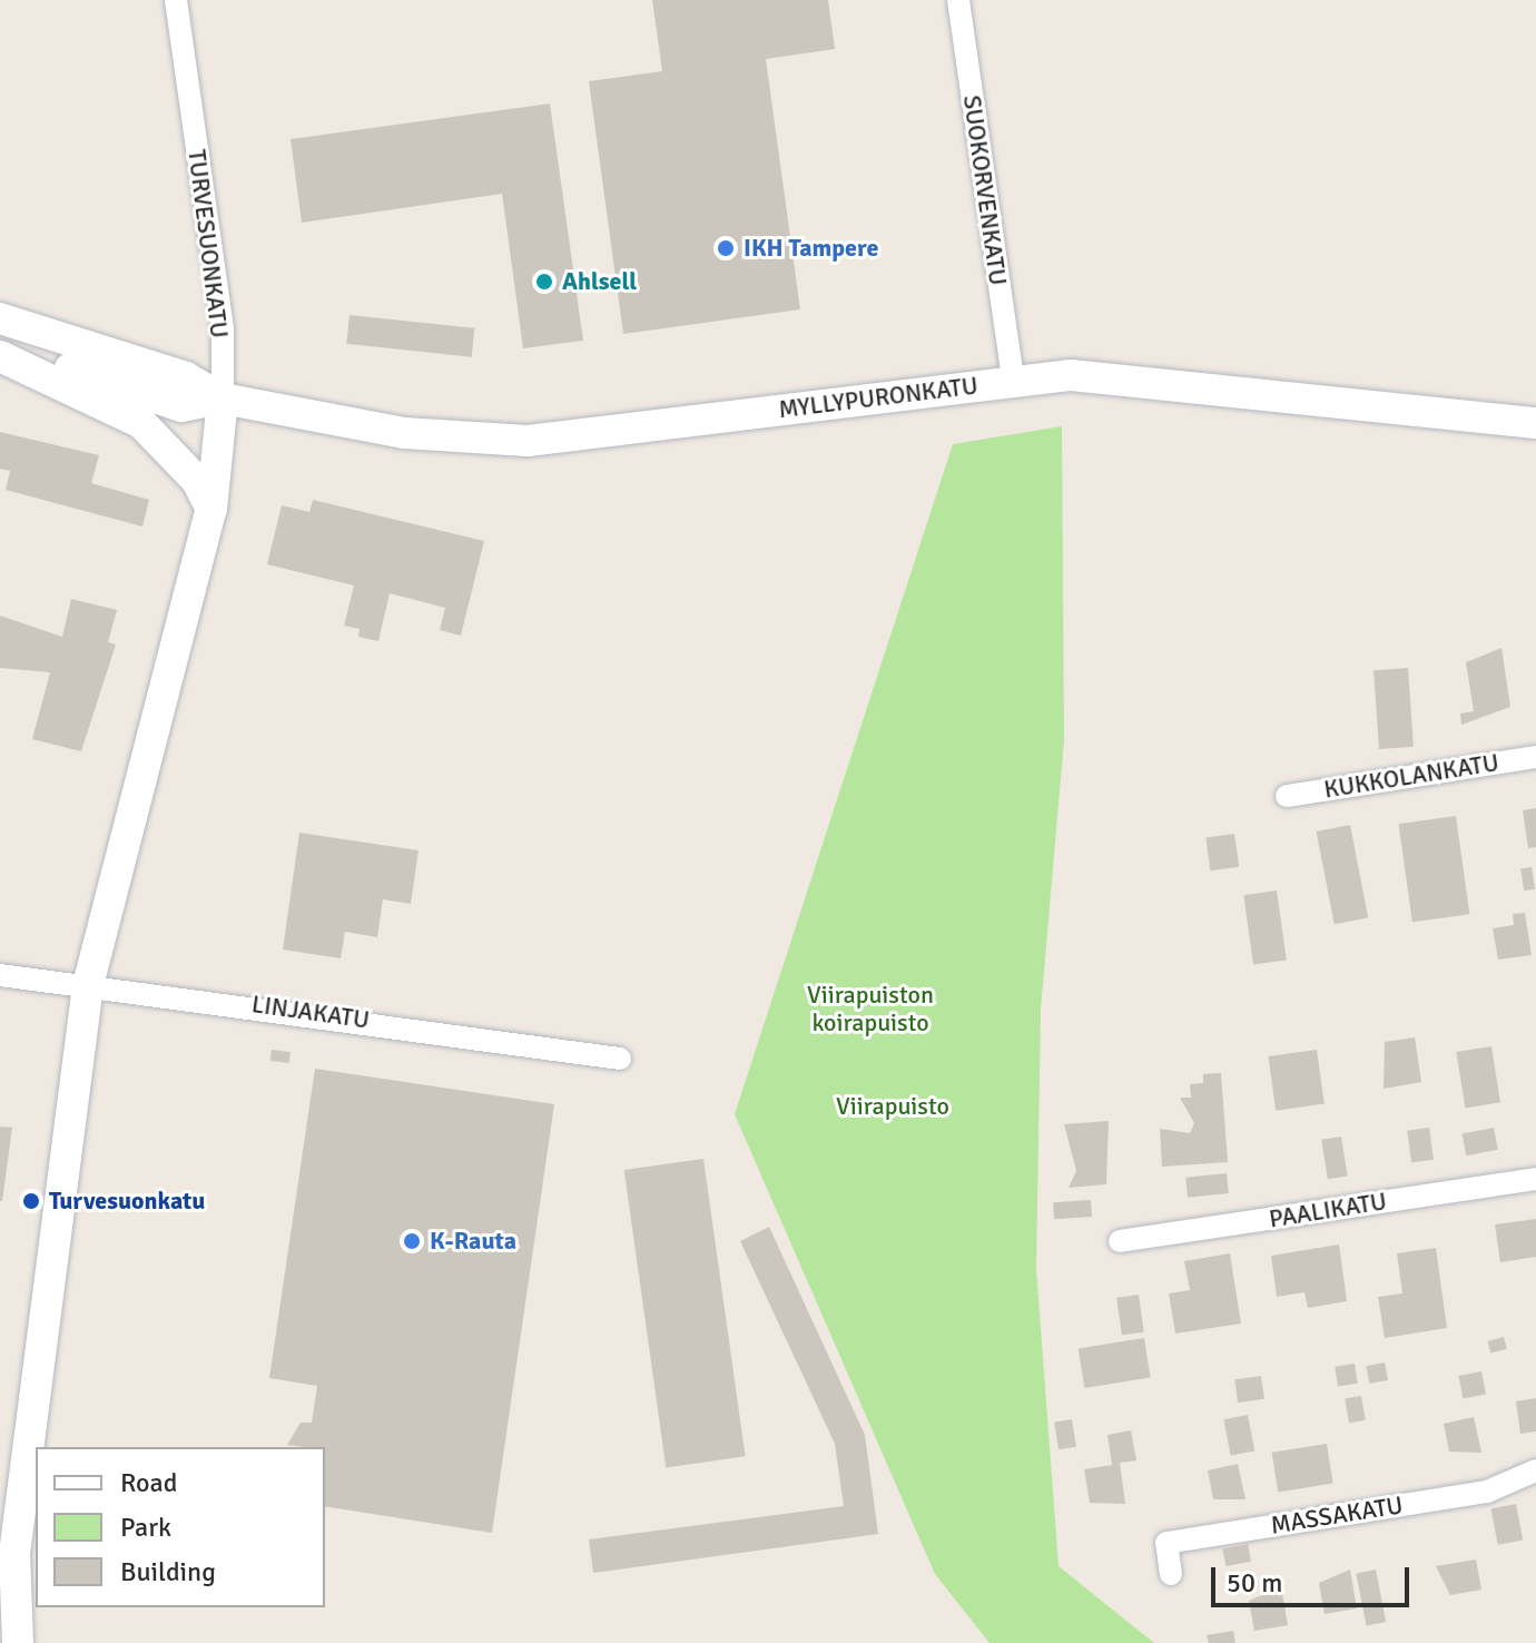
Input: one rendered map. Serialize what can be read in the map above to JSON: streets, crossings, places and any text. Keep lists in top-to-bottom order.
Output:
{
  "streets": {
    "main road": ["TURVESUONKATU", "MYLLYPURONKATU"],
    "street": [
      "SUOKORVENKATU",
      "KUKKOLANKATU",
      "LINJAKATU",
      "PAALIKATU",
      "MASSAKATU"
    ]
  },
  "crossings": [
    ["SUOKORVENKATU", "MYLLYPURONKATU"],
    ["TURVESUONKATU", "MYLLYPURONKATU"],
    ["TURVESUONKATU", "LINJAKATU"]
  ],
  "parks": ["Viirapuiston koirapuisto", "Viirapuisto"],
  "places": [
    "IKH Tampere",
    "Ahlsell",
    "Turvesuonkatu",
    "K-Rauta"
  ],
  "legend": ["Road", "Park", "Building"],
  "scale_bar": "50 m"
}
